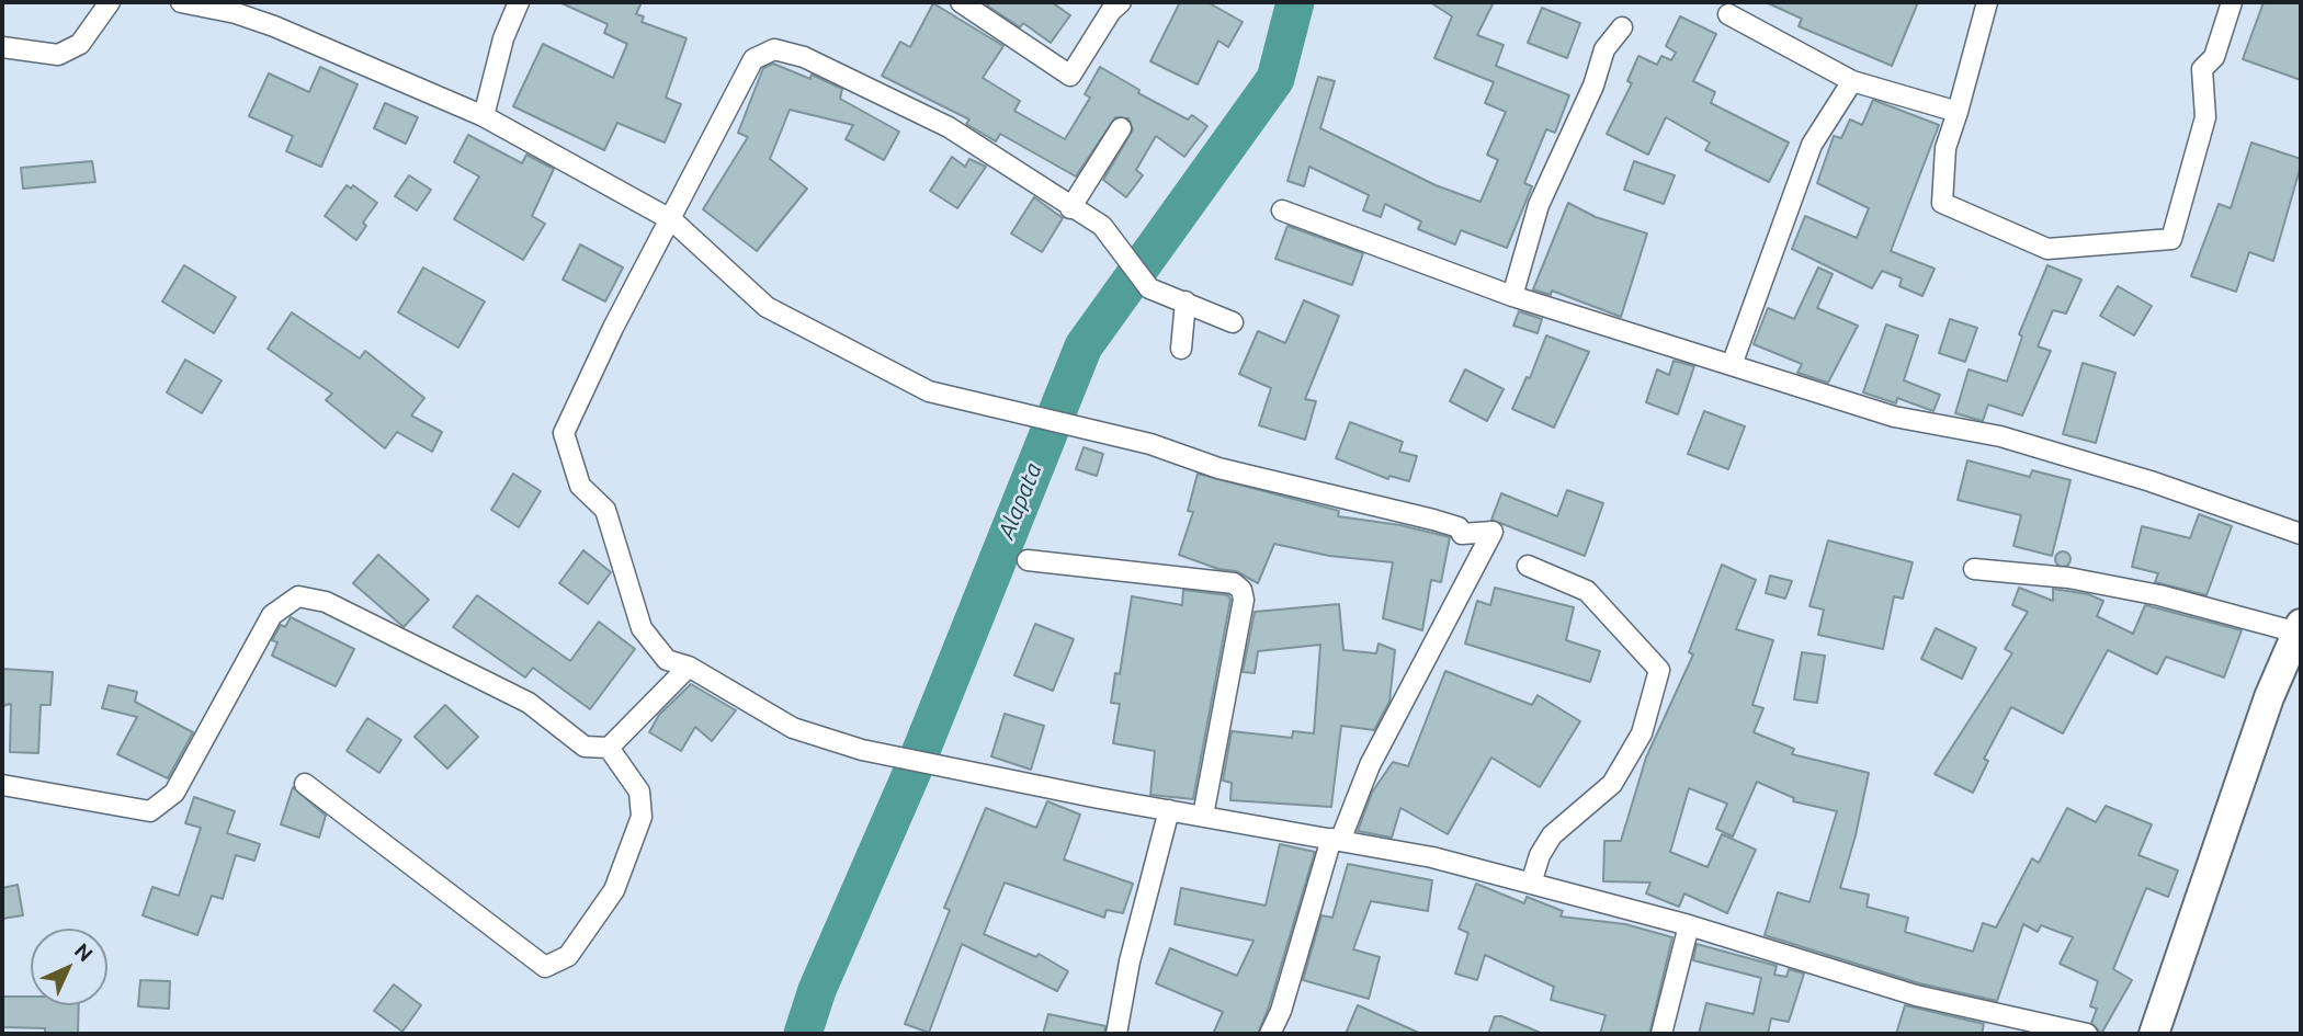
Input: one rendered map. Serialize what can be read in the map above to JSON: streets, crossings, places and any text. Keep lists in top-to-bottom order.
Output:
{
  "water": ["Alapata"],
  "north": "top right"
}
